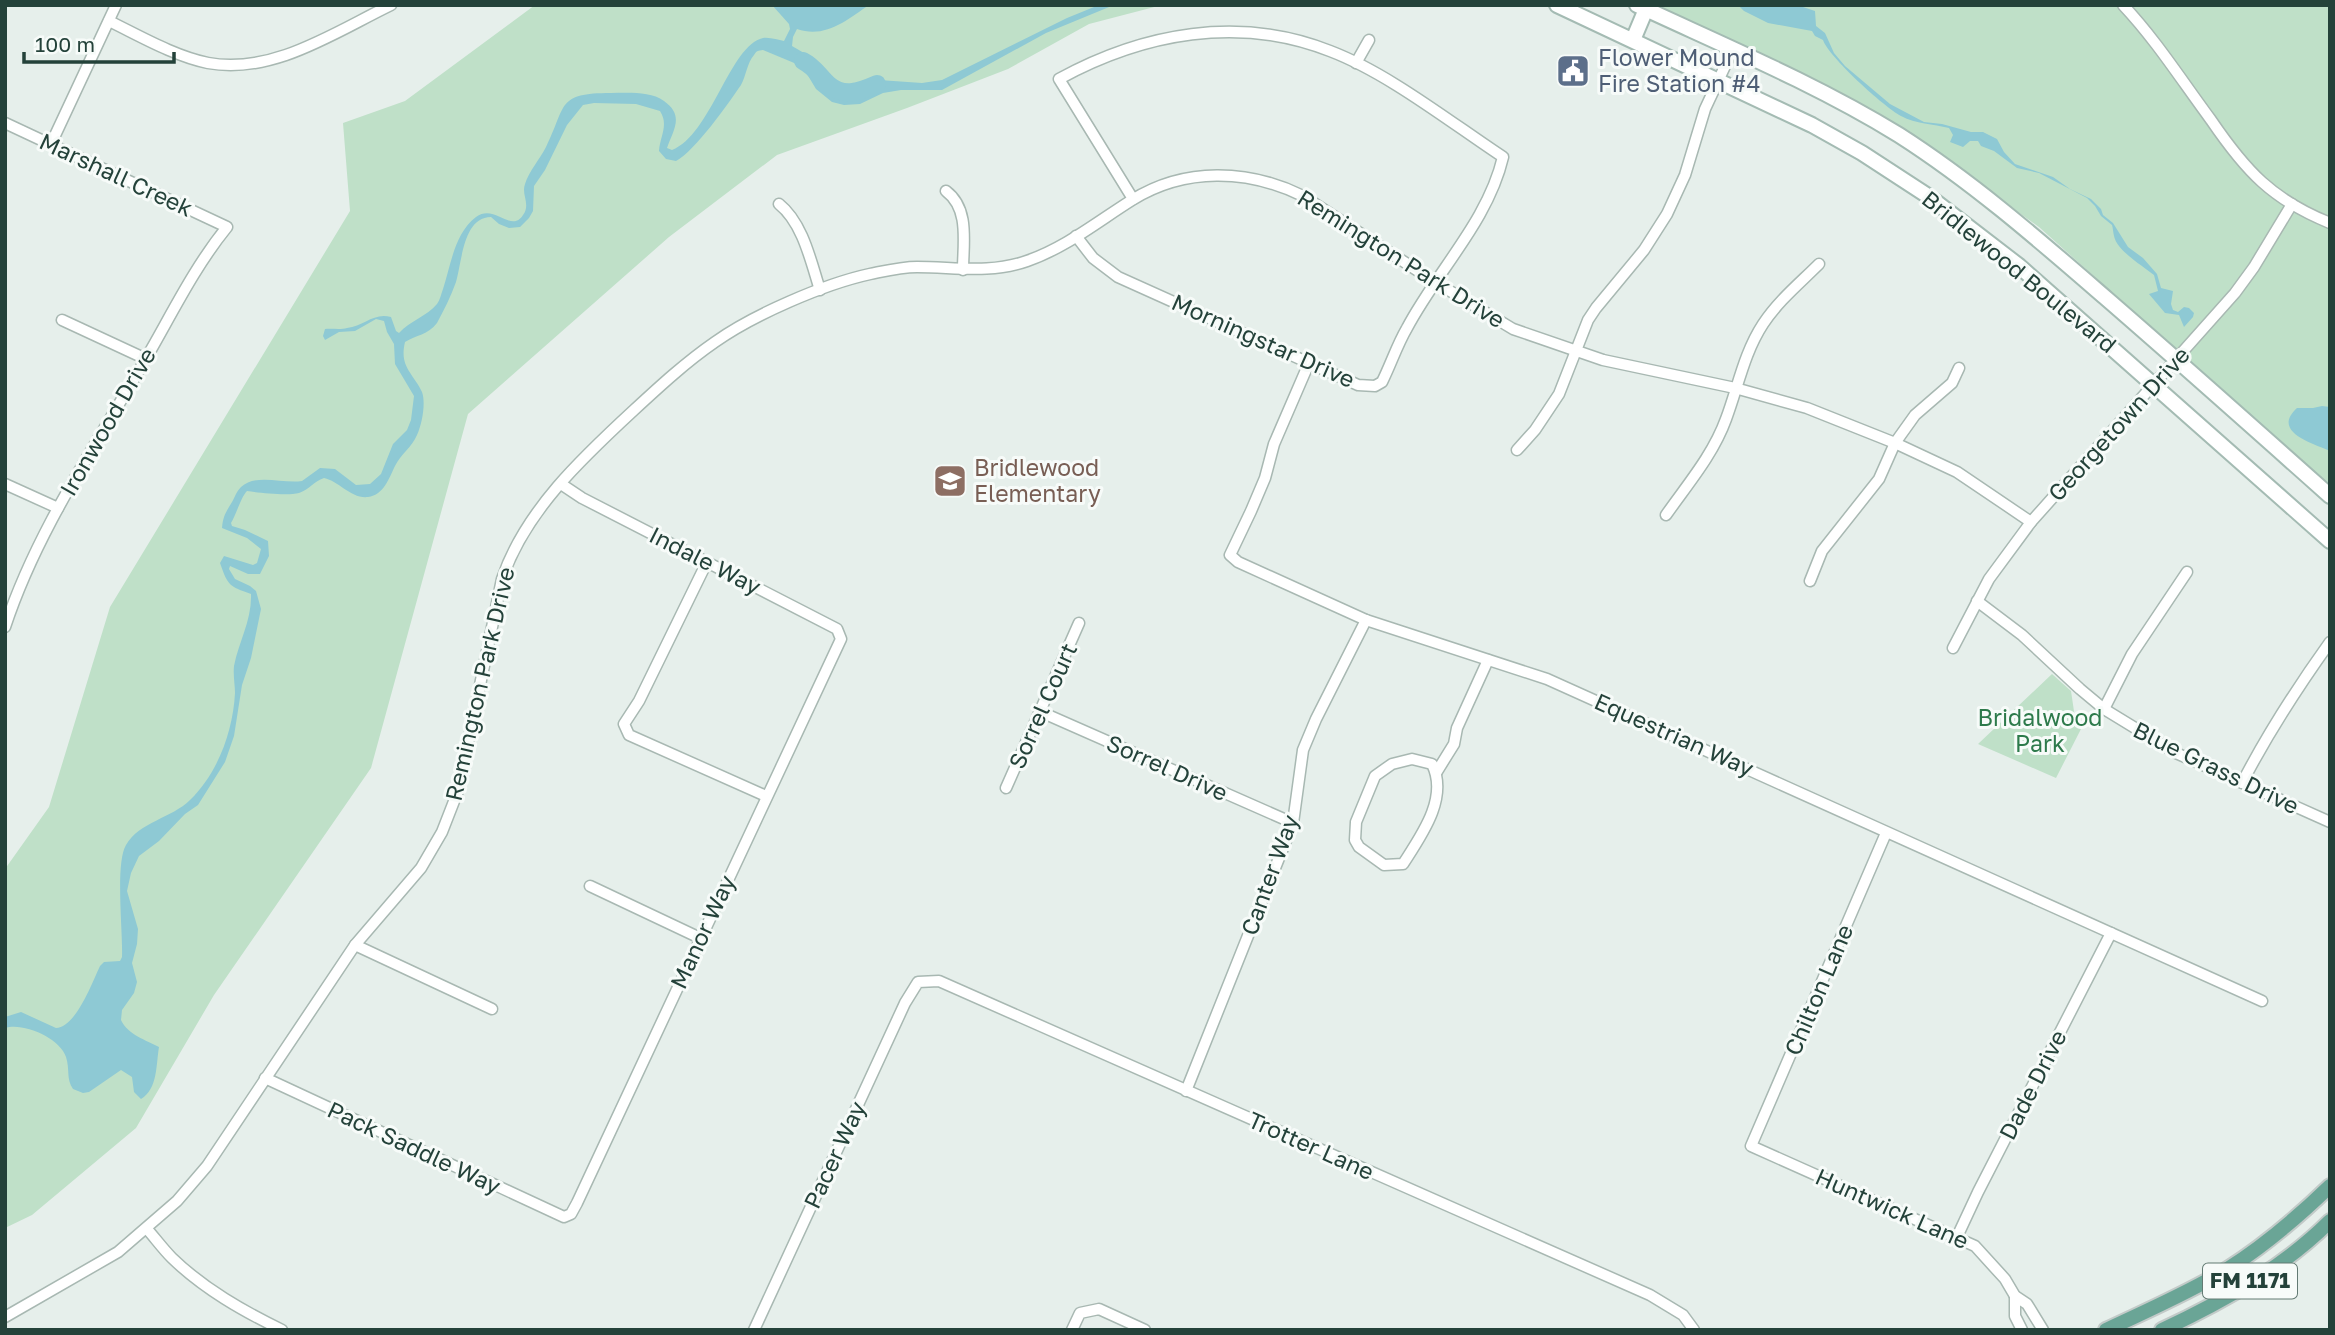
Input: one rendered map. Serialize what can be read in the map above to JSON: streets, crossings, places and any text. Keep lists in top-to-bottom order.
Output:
{
  "streets": {
    "main road": ["Bridlewood Boulevard", "FM 1171"],
    "street": [
      "Marshall Creek",
      "Remington Park Drive",
      "Morningstar Drive",
      "Ironwood Drive",
      "Georgetown Drive",
      "Indale Way",
      "Sorrel Court",
      "Equestrian Way",
      "Sorrel Drive",
      "Blue Grass Drive",
      "Canter Way",
      "Manor Way",
      "Chilton Lane",
      "Dade Drive",
      "Trotter Lane",
      "Pack Saddle Way",
      "Pacer Way",
      "Huntwick Lane"
    ]
  },
  "crossings": [
    ["Marshall Creek", "Ironwood Drive"],
    ["Remington Park Drive", "Morningstar Drive"],
    ["Remington Park Drive", "Georgetown Drive"],
    ["Remington Park Drive", "Indale Way"],
    ["Remington Park Drive", "Pack Saddle Way"],
    ["Bridlewood Boulevard", "Georgetown Drive"],
    ["Morningstar Drive", "Equestrian Way"],
    ["Georgetown Drive", "Blue Grass Drive"],
    ["Indale Way", "Manor Way"],
    ["Sorrel Court", "Sorrel Drive"],
    ["Equestrian Way", "Canter Way"],
    ["Equestrian Way", "Chilton Lane"],
    ["Equestrian Way", "Dade Drive"],
    ["Sorrel Drive", "Canter Way"],
    ["Canter Way", "Trotter Lane"],
    ["Manor Way", "Pack Saddle Way"],
    ["Chilton Lane", "Huntwick Lane"],
    ["Dade Drive", "Huntwick Lane"],
    ["Trotter Lane", "Pacer Way"]
  ],
  "parks": ["Bridalwood Park"],
  "places": {
    "public building": ["Flower Mound Fire Station #4"],
    "school or university": ["Bridlewood Elementary"]
  },
  "scale_bar": "100 m"
}
